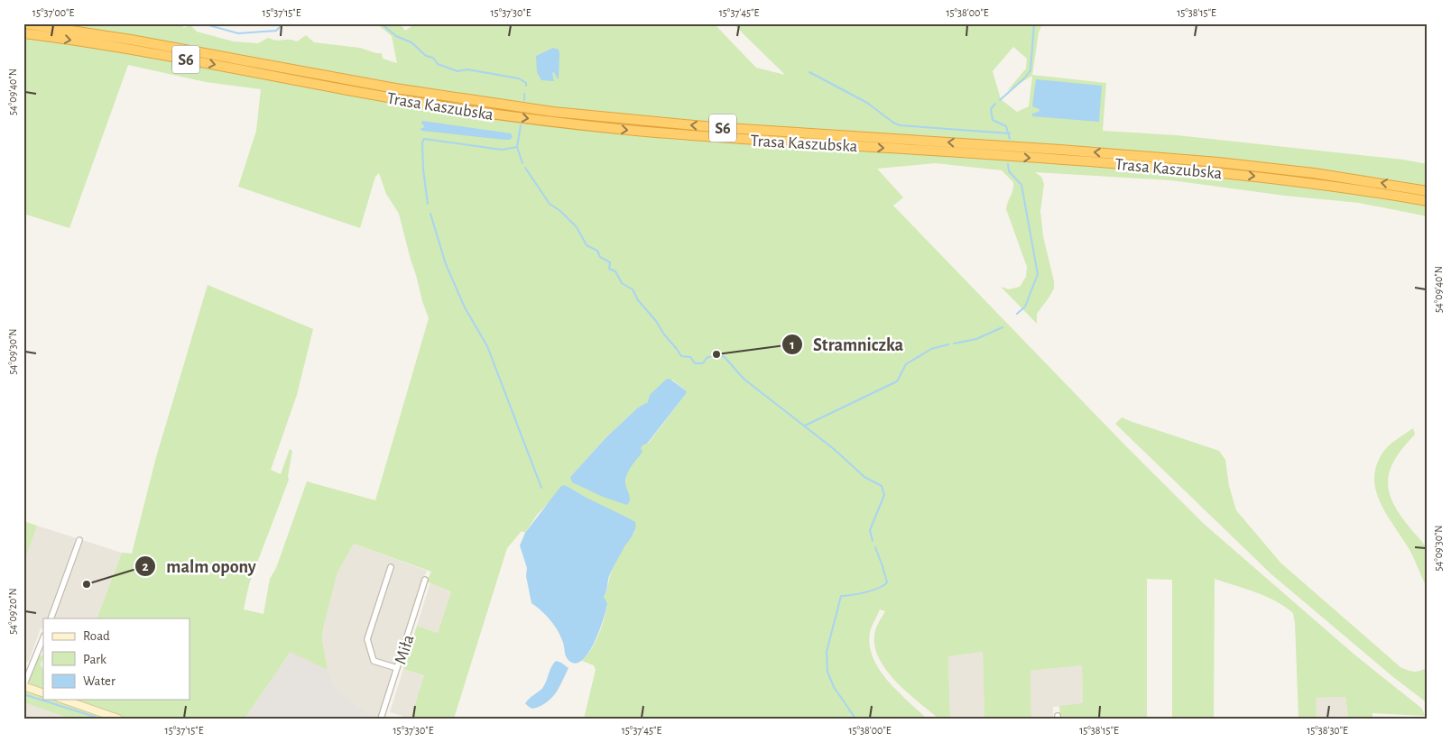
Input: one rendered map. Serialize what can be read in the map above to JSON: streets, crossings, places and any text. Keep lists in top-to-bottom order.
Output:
{
  "streets": {
    "highway": ["S6", "Trasa Kaszubska"],
    "street": ["Miła"]
  },
  "places": ["Stramniczka", "malm opony"],
  "legend": ["Road", "Park", "Water"],
  "coordinates": [
    "15°37'00\"E",
    "15°37'15\"E",
    "15°37'30\"E",
    "15°37'45\"E",
    "15°38'00\"E",
    "15°38'15\"E",
    "54°09'40\"N",
    "54°09'30\"N",
    "54°09'20\"N",
    "15°38'30\"E"
  ]
}
